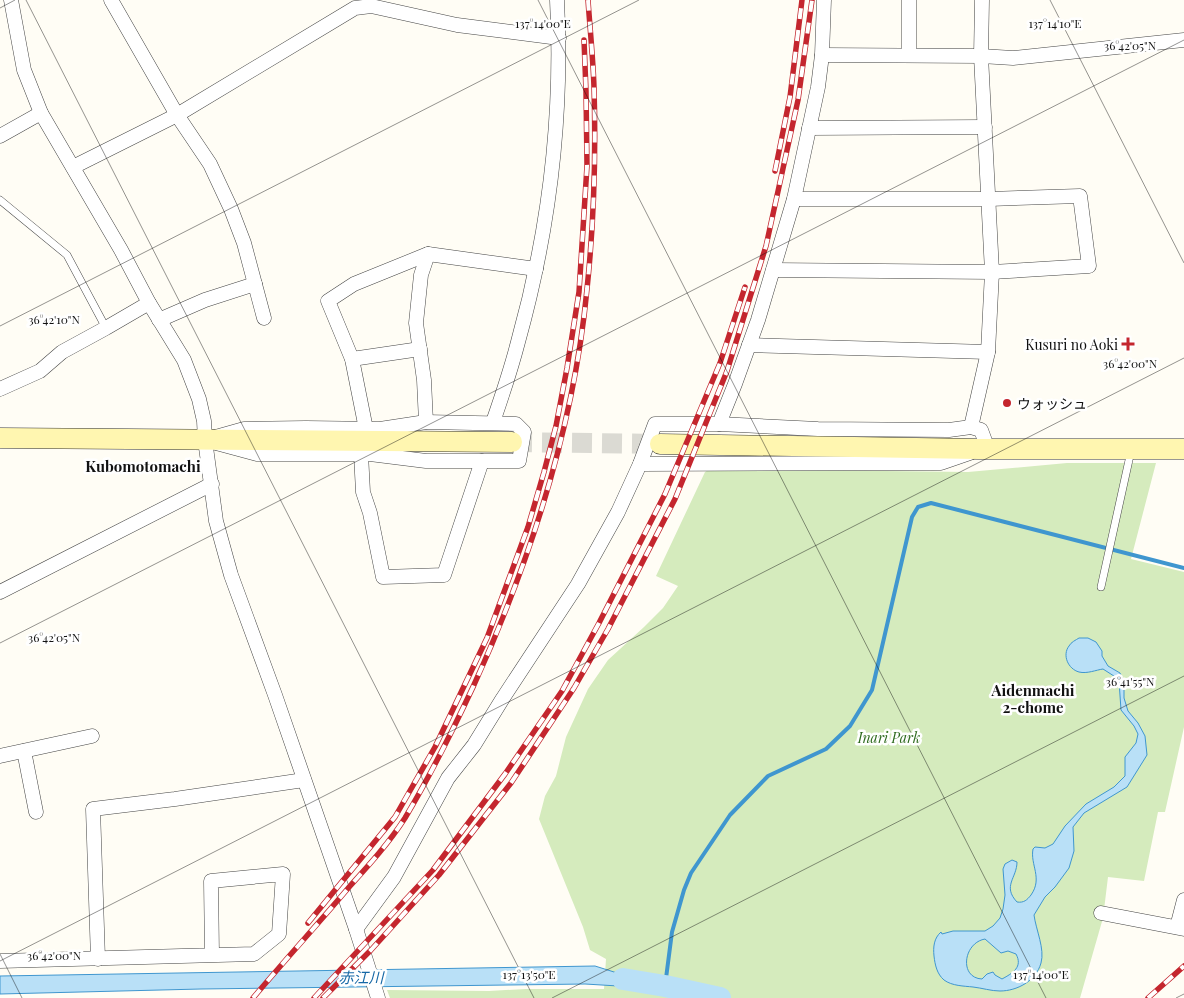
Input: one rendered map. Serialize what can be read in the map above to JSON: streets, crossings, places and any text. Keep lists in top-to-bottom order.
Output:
{
  "districts": ["Kubomotomachi", "Aidenmachi 2-chome"],
  "water": ["赤江川"],
  "parks": ["Inari Park"],
  "places": {
    "health": ["Kusuri no Aoki"],
    "other": ["ウォッシュ"]
  },
  "coordinates": [
    "137°14'00\"E",
    "137°14'10\"E",
    "36°42'05\"N",
    "36°42'10\"N",
    "36°42'00\"N",
    "36°41'55\"N",
    "137°13'50\"E"
  ]
}
